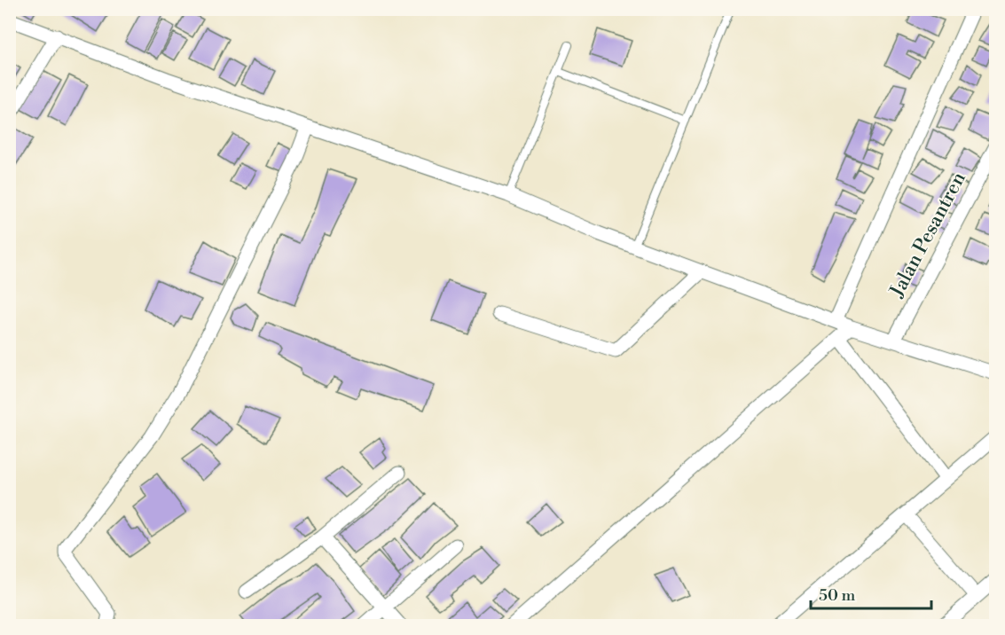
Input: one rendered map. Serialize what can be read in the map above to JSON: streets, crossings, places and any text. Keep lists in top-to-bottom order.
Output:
{
  "streets": {
    "street": ["Jalan Pesantren"]
  },
  "scale_bar": "50 m"
}
